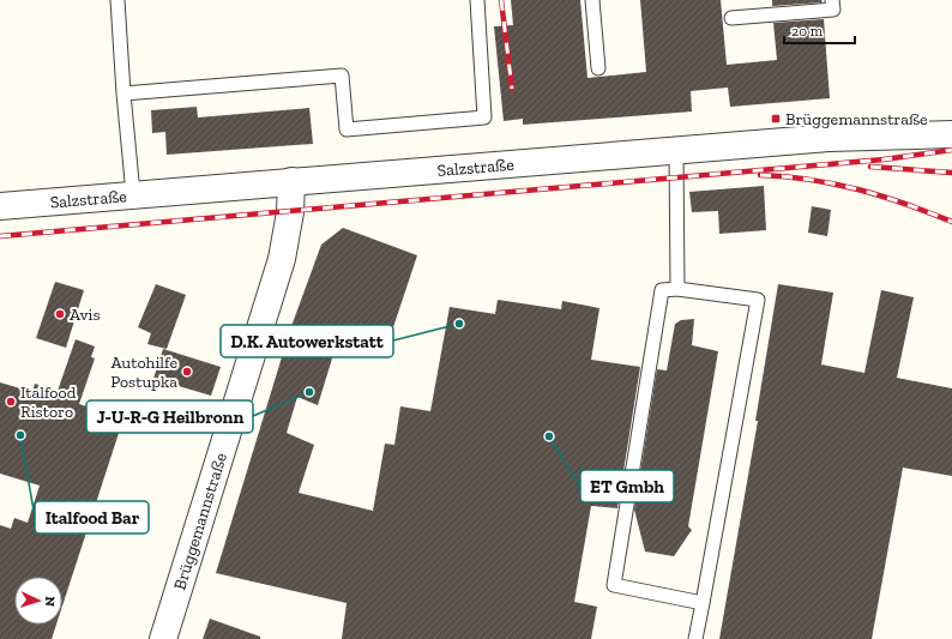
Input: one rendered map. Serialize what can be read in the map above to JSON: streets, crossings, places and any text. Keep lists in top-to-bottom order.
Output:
{
  "streets": {
    "street": ["Salzstraße", "Brüggemannstraße"]
  },
  "crossings": [
    ["Salzstraße", "Brüggemannstraße"]
  ],
  "places": {
    "transit": ["Brüggemannstraße"],
    "other": [
      "Avis",
      "D.K. Autowerkstatt",
      "Autohilfe Postupka",
      "J⁃U⁃R⁃G Heilbronn",
      "Italfood Ristoro",
      "Italfood Bar",
      "ET Gmbh"
    ]
  },
  "scale_bar": "20 m",
  "north": "right"
}
